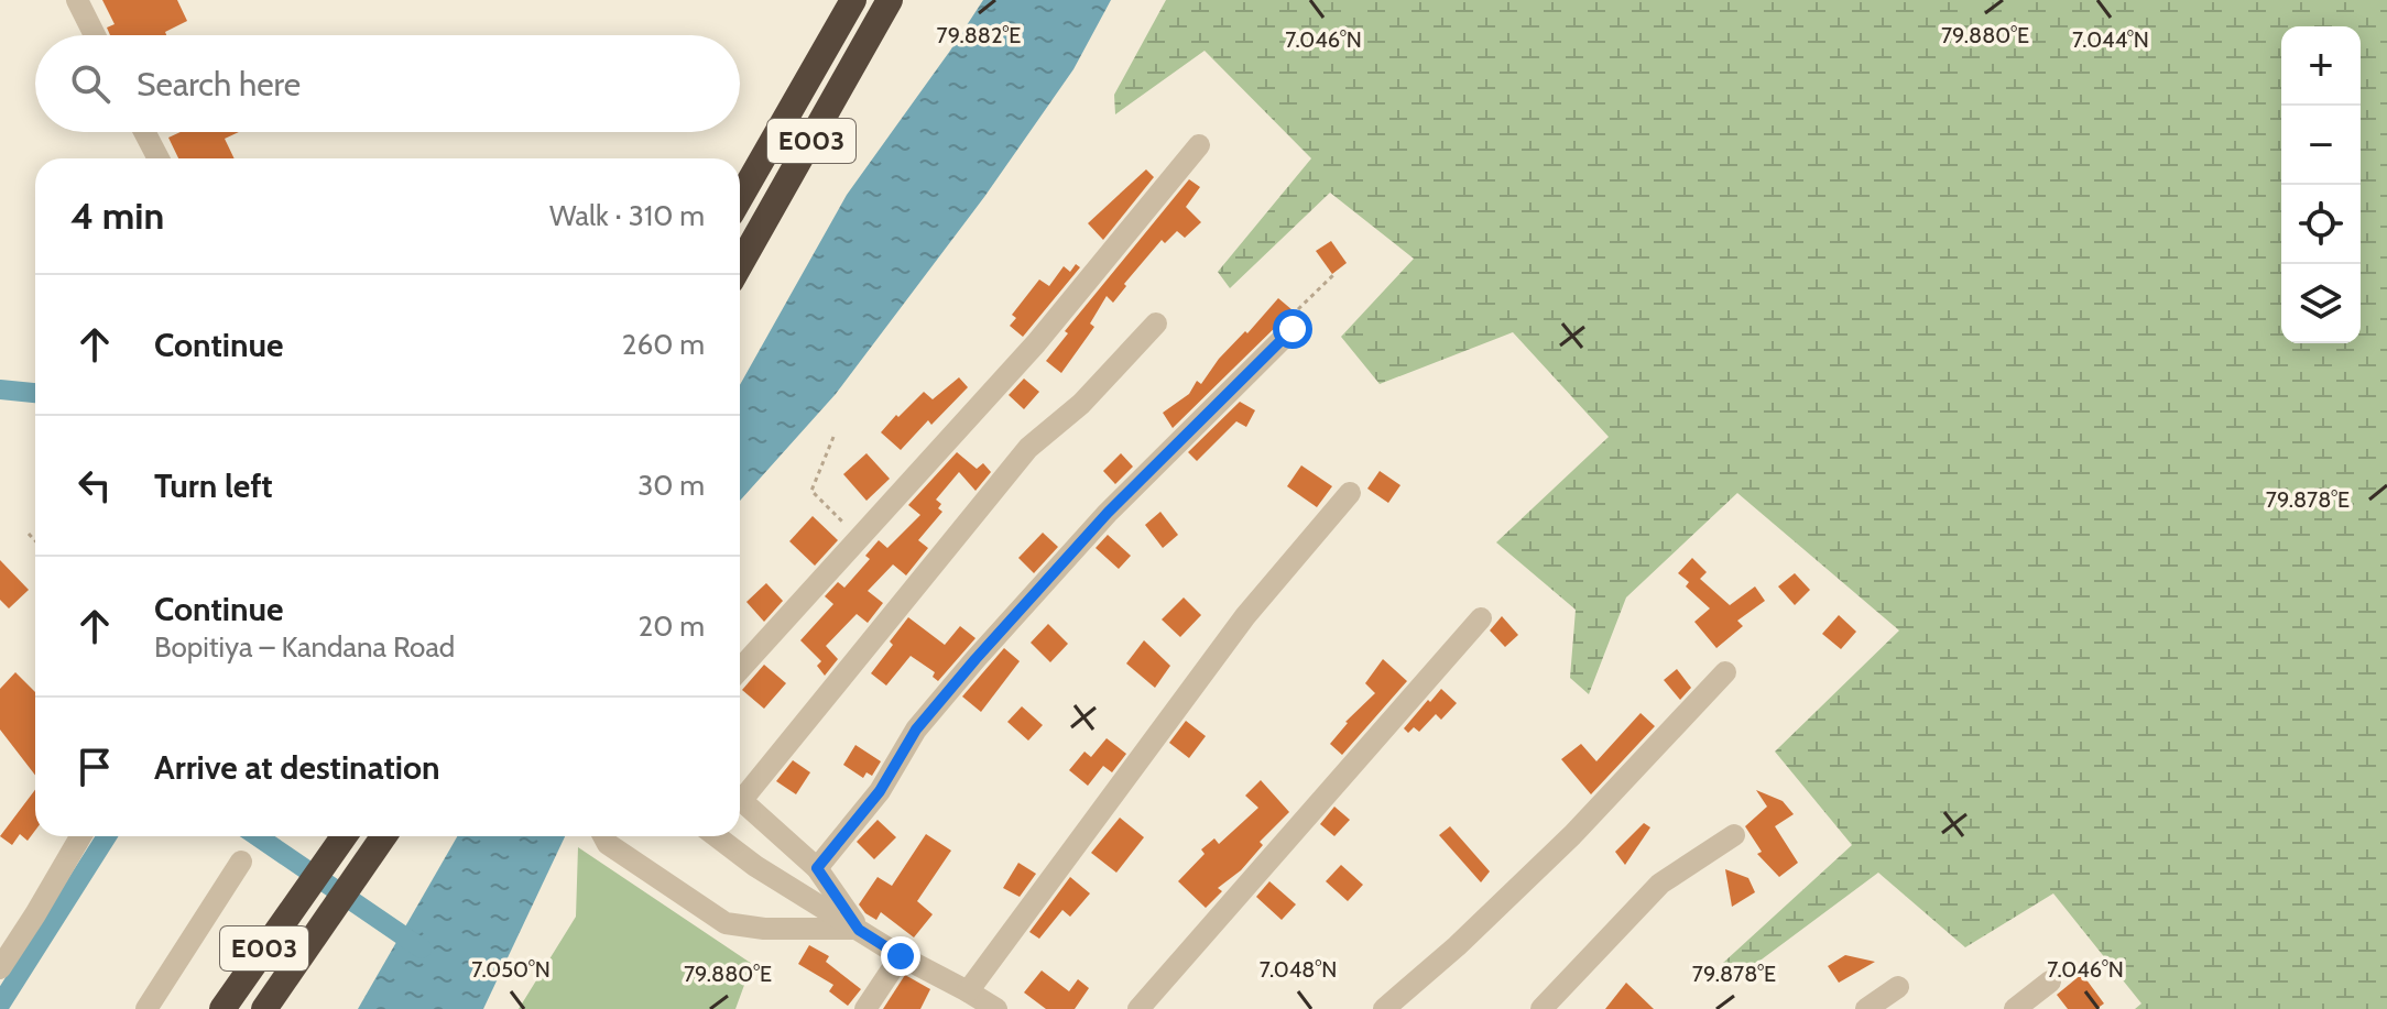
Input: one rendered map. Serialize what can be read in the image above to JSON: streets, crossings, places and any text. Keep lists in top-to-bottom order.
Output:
{
  "streets": {
    "highway": ["E003"]
  },
  "page": {
    "map_buttons": ["+", "−"],
    "search": "Search here",
    "heading": ["4 min", "Walk · 310 m"],
    "list": [
      ["Continue", "260 m"],
      ["Turn left", "30 m"],
      ["Continue", "Bopitiya – Kandana Road", "20 m"],
      "Arrive at destination"
    ]
  },
  "coordinates": [
    "79.882°E",
    "79.880°E",
    "7.044°N",
    "7.046°N",
    "79.878°E",
    "7.050°N",
    "7.048°N"
  ]
}
